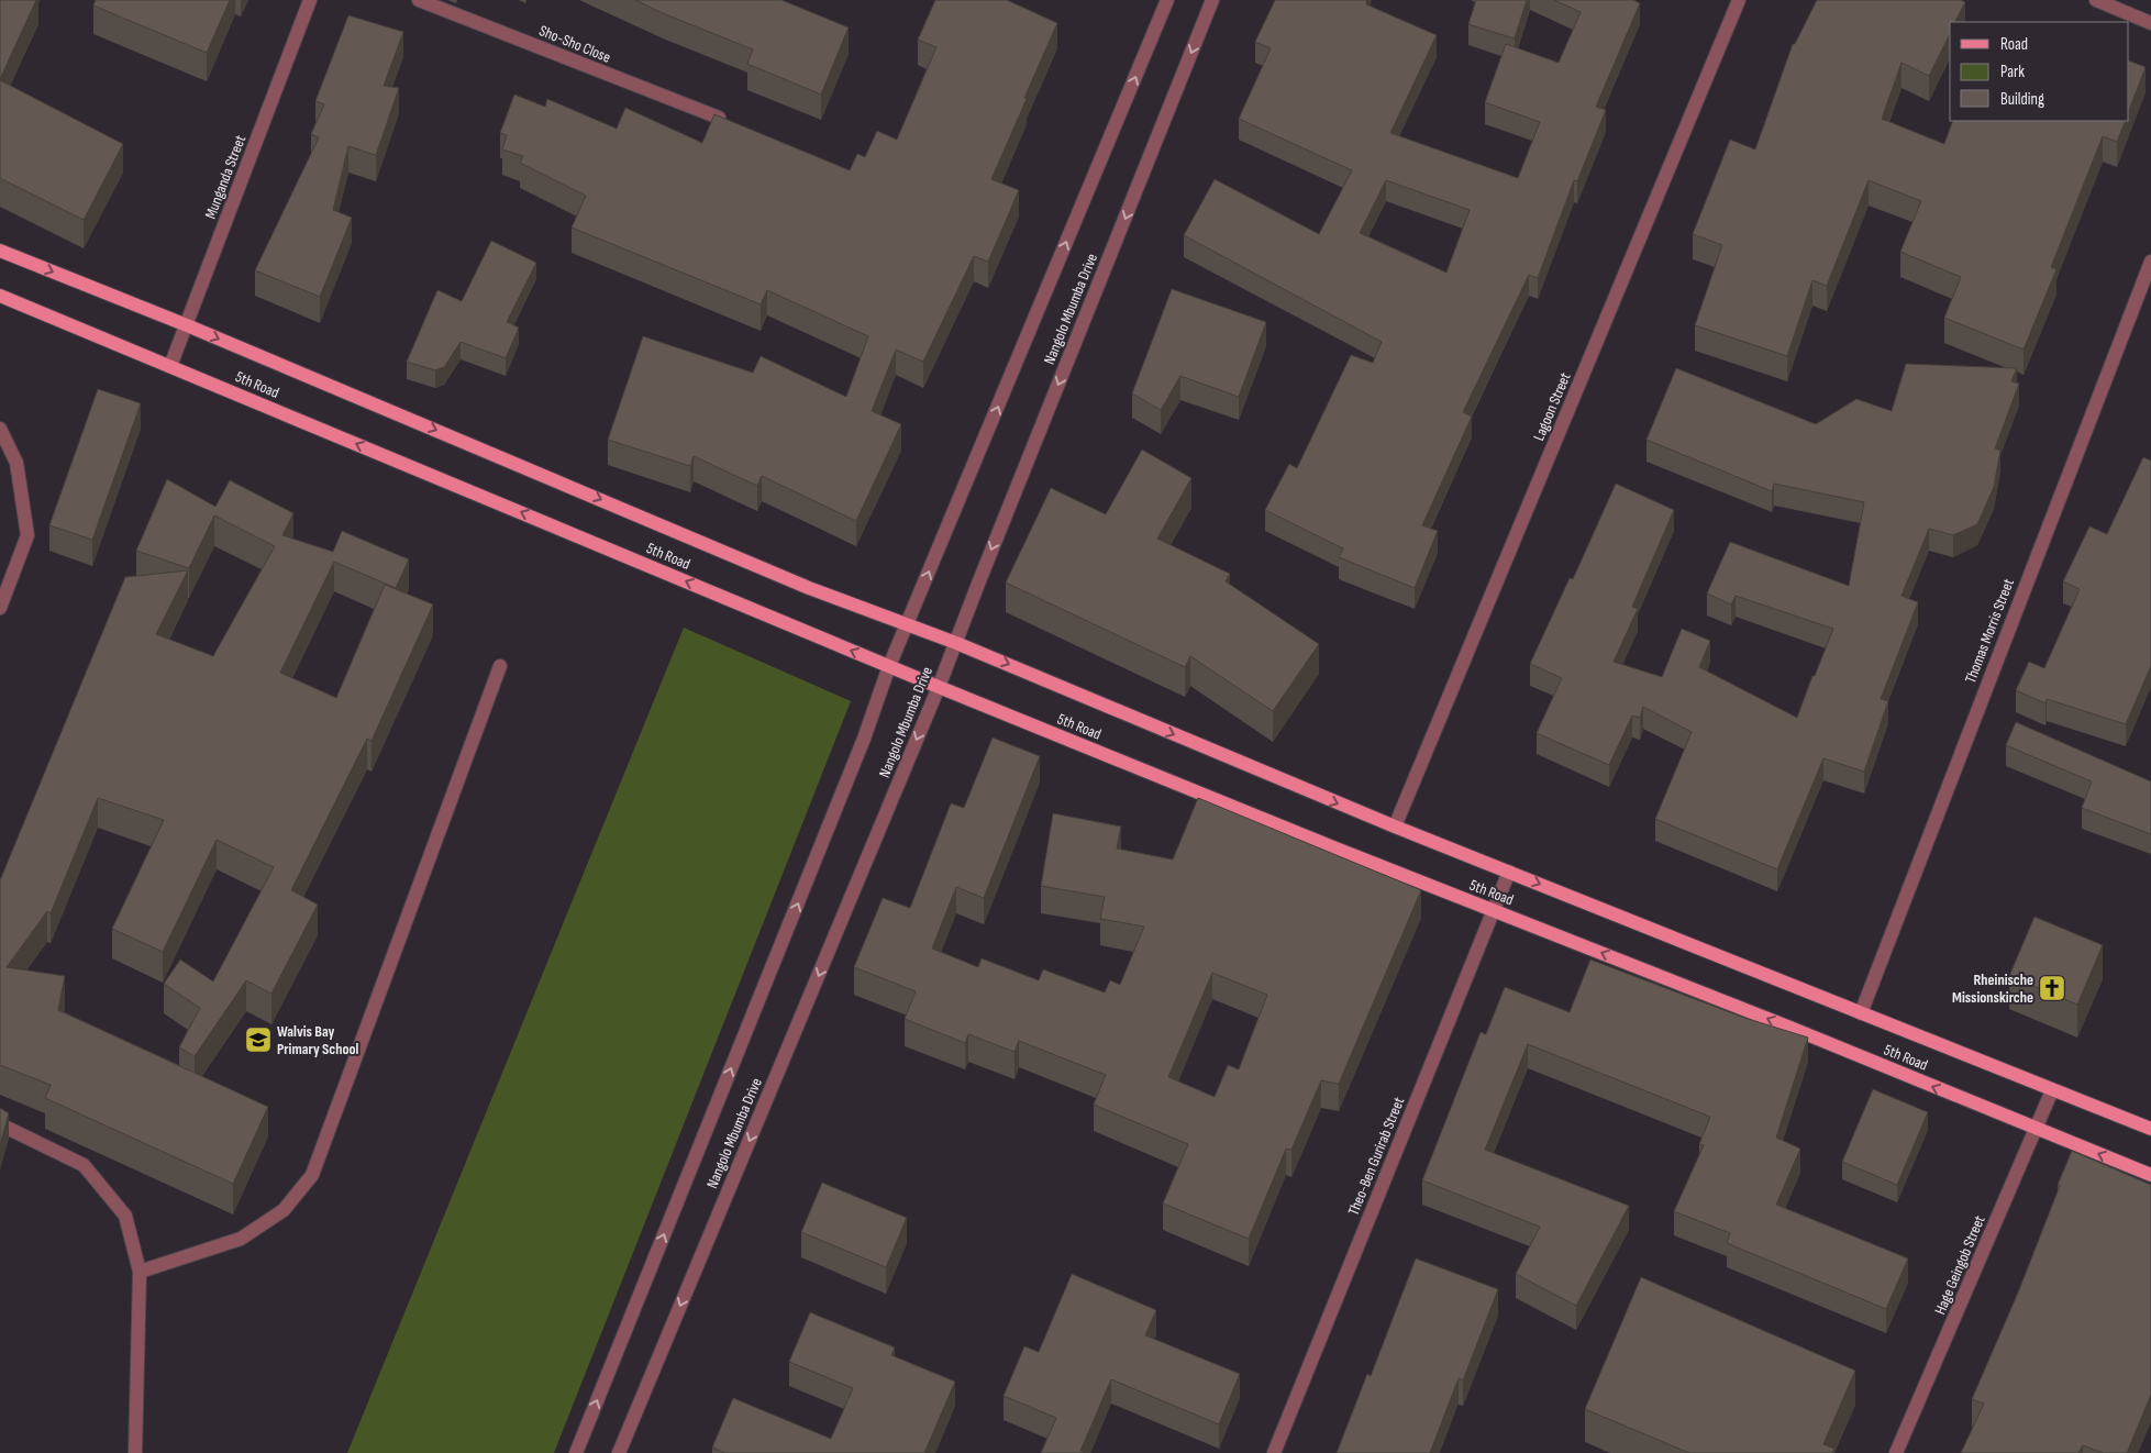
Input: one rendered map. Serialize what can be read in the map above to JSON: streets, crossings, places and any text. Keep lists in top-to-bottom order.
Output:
{
  "streets": {
    "main road": ["5th Road"],
    "street": [
      "Sho-Sho Close",
      "Munganda Street",
      "Nangolo Mbumba Drive",
      "Lagoon Street",
      "Thomas Morris Street",
      "Theo-Ben Gurirab Street",
      "Hage Geingob Street"
    ]
  },
  "crossings": [
    ["Munganda Street", "5th Road"],
    ["Nangolo Mbumba Drive", "5th Road"],
    ["5th Road", "Lagoon Street"],
    ["5th Road", "Thomas Morris Street"],
    ["5th Road", "Theo-Ben Gurirab Street"],
    ["5th Road", "Hage Geingob Street"]
  ],
  "places": {
    "church": ["Rheinische Missionskirche"],
    "school or university": ["Walvis Bay Primary School"]
  },
  "legend": ["Road", "Park", "Building"]
}
